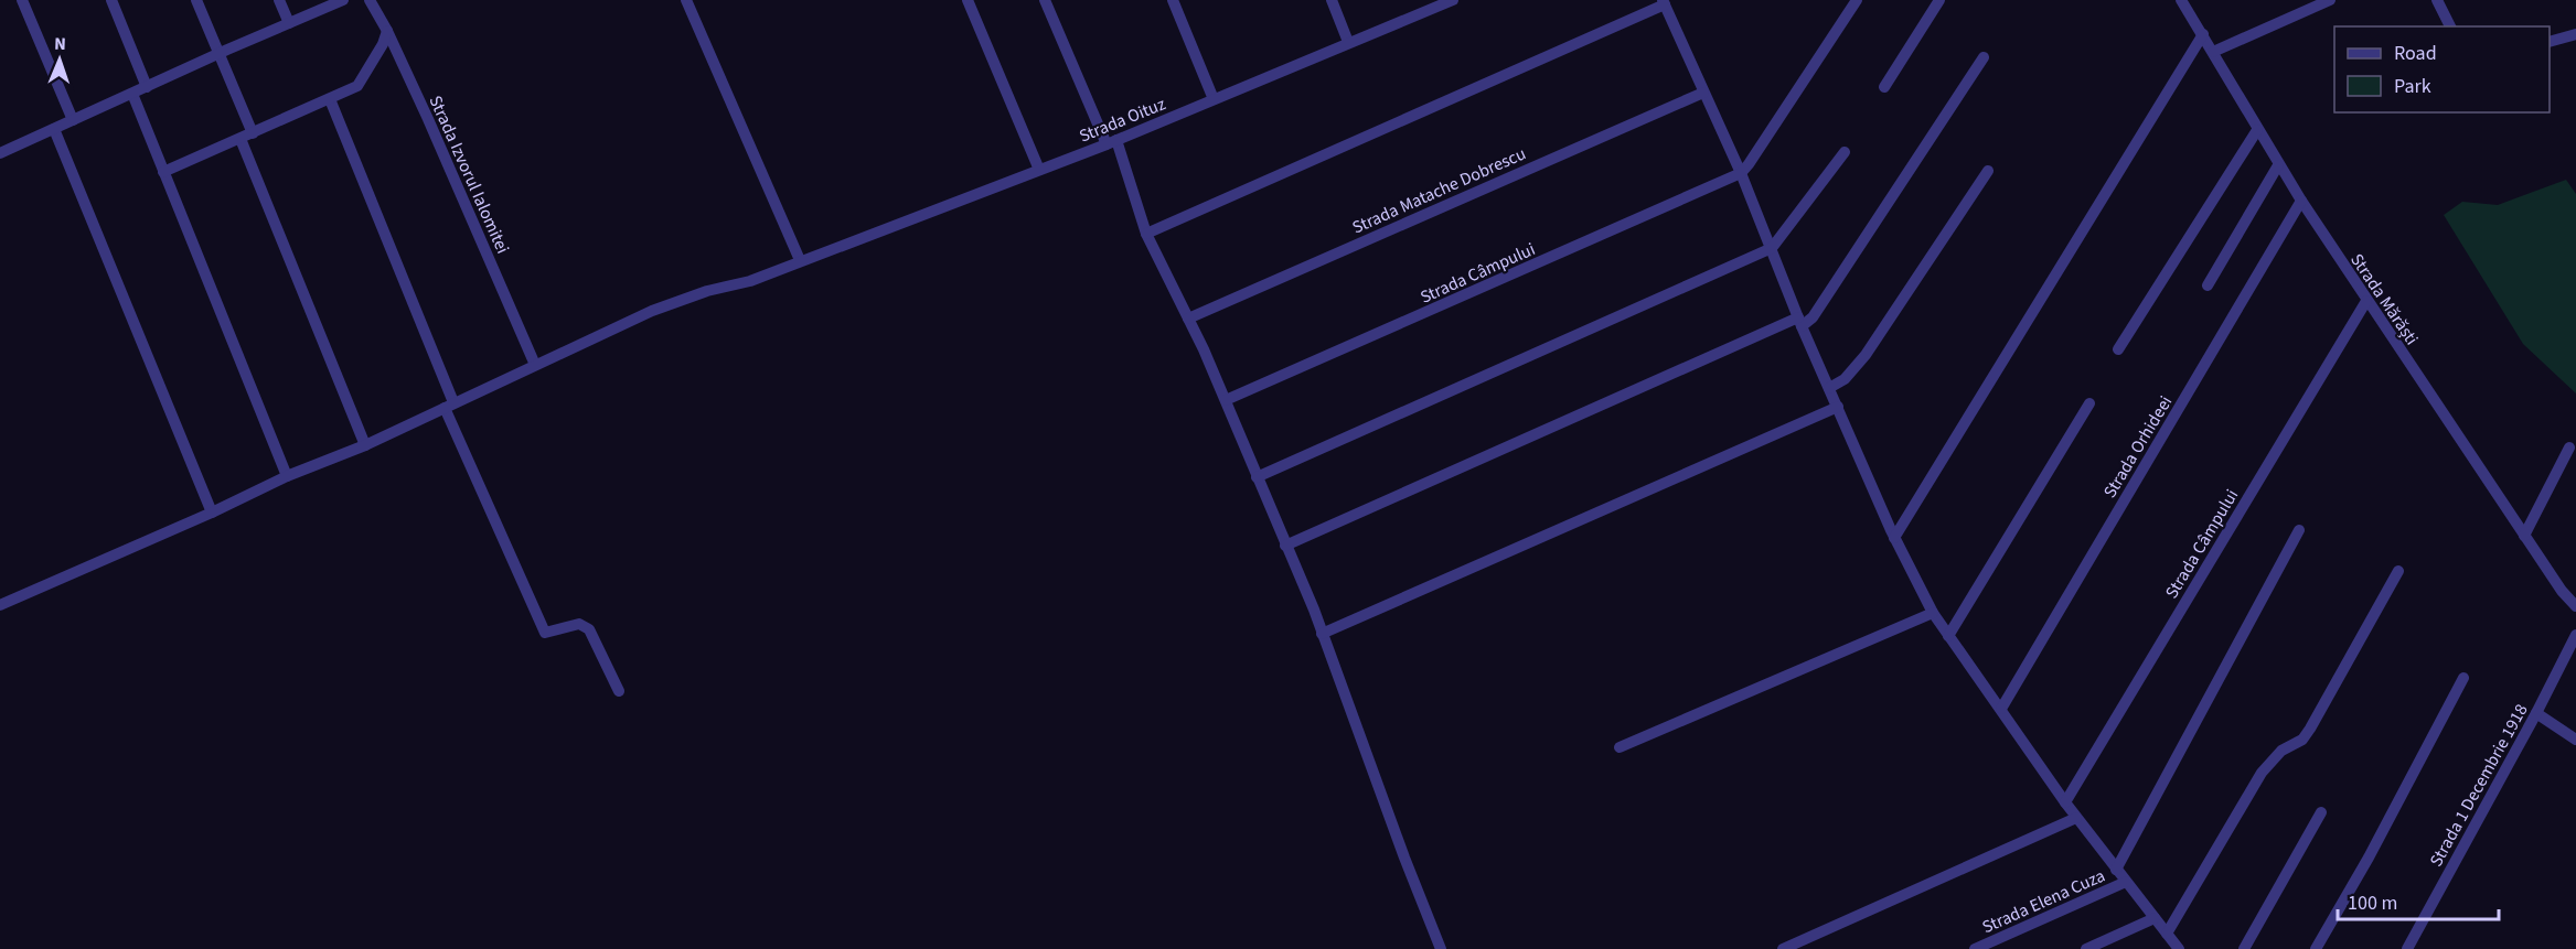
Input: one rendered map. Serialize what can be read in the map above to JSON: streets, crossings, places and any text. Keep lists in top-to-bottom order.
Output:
{
  "streets": {
    "street": [
      "Strada Oituz",
      "Strada Izvorul Ialomitei",
      "Strada Matache Dobrescu",
      "Strada Câmpului",
      "Strada Mărăști",
      "Strada Orhideei",
      "Strada 1 Decembrie 1918",
      "Strada Elena Cuza"
    ]
  },
  "crossings": [
    ["Strada Oituz", "Strada Izvorul Ialomitei"],
    ["Strada Câmpului", "Strada Mărăști"],
    ["Strada Mărăști", "Strada Orhideei"]
  ],
  "legend": ["Road", "Park"],
  "scale_bar": "100 m",
  "north": "top"
}
